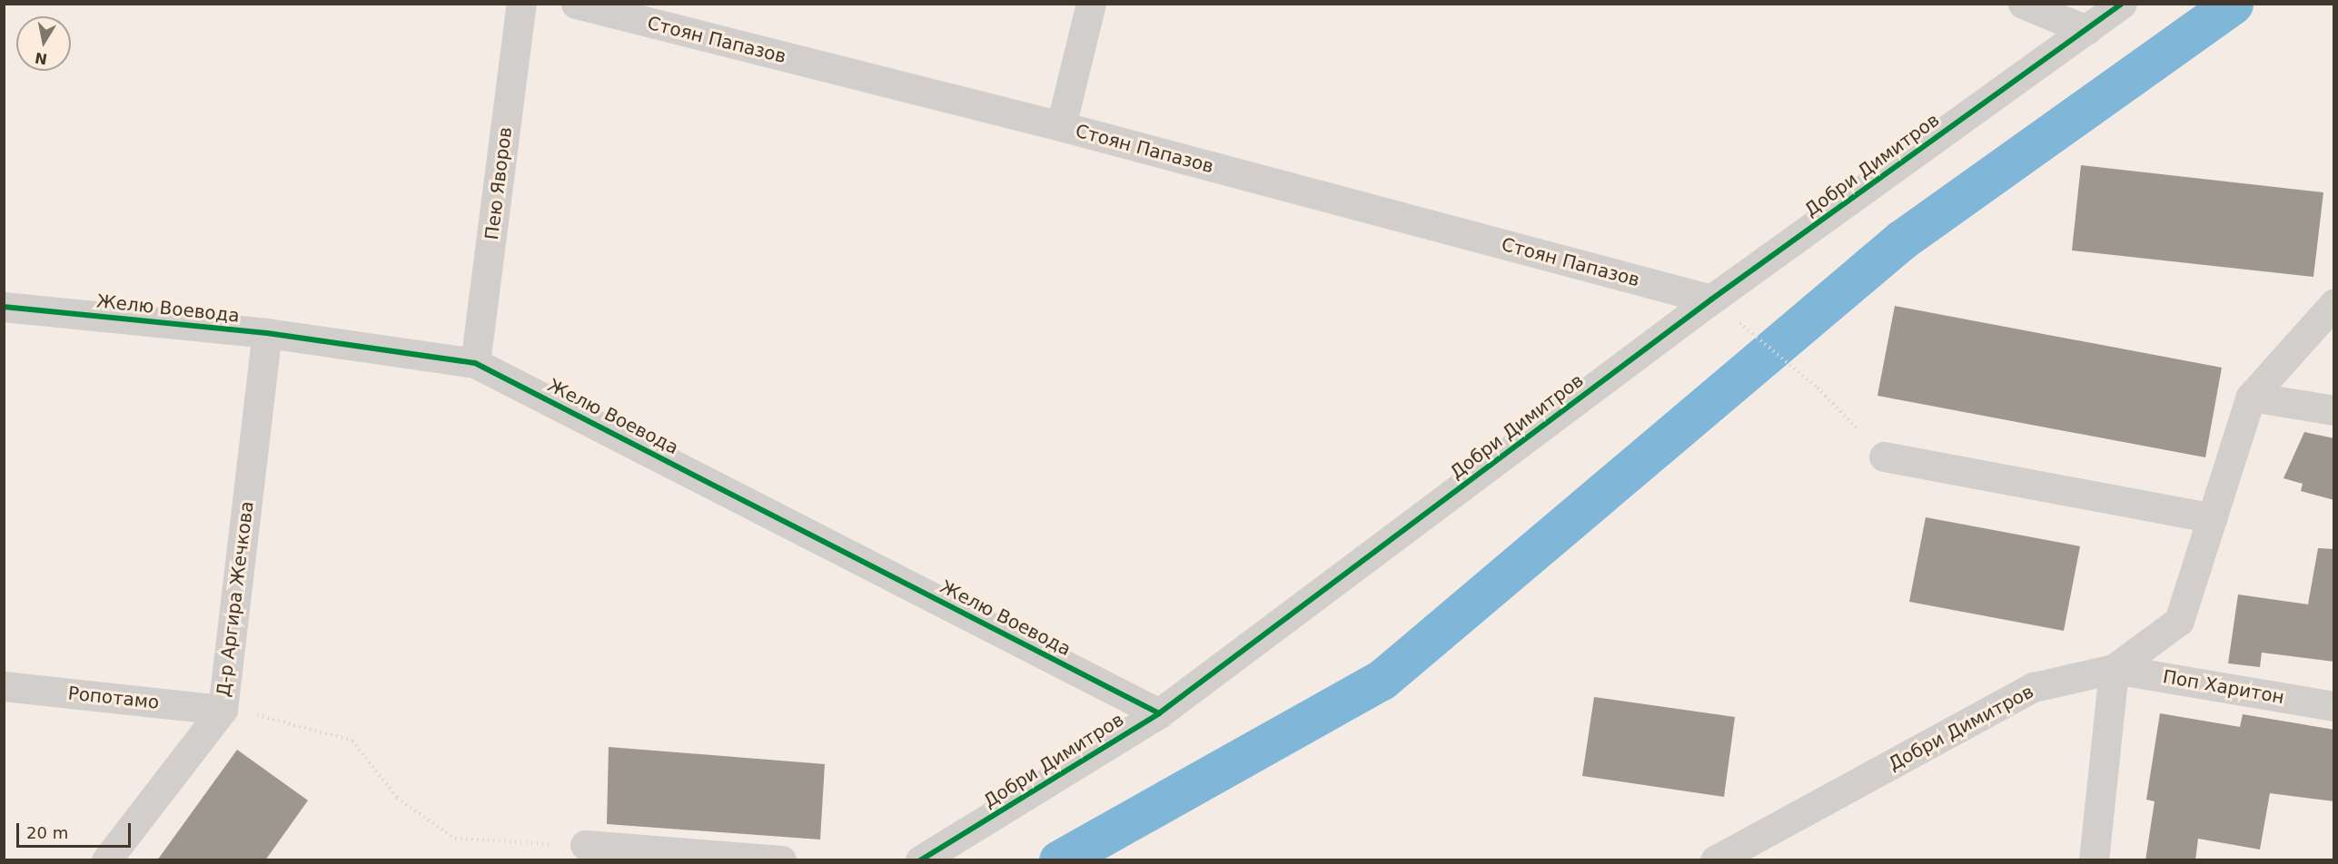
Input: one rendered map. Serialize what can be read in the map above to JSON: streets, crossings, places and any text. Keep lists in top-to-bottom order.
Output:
{
  "streets": {
    "street": [
      "Стоян Папазов",
      "Добри Димитров",
      "Пею Яворов",
      "Желю Воевода",
      "Д-р Аргира Жечкова",
      "Поп Харитон",
      "Ропотамо"
    ]
  },
  "crossings": [
    ["Стоян Папазов", "Добри Димитров"],
    ["Добри Димитров", "Желю Воевода"],
    ["Добри Димитров", "Поп Харитон"],
    ["Пею Яворов", "Желю Воевода"],
    ["Желю Воевода", "Д-р Аргира Жечкова"],
    ["Д-р Аргира Жечкова", "Ропотамо"]
  ],
  "scale_bar": "20 m",
  "north": "bottom"
}
